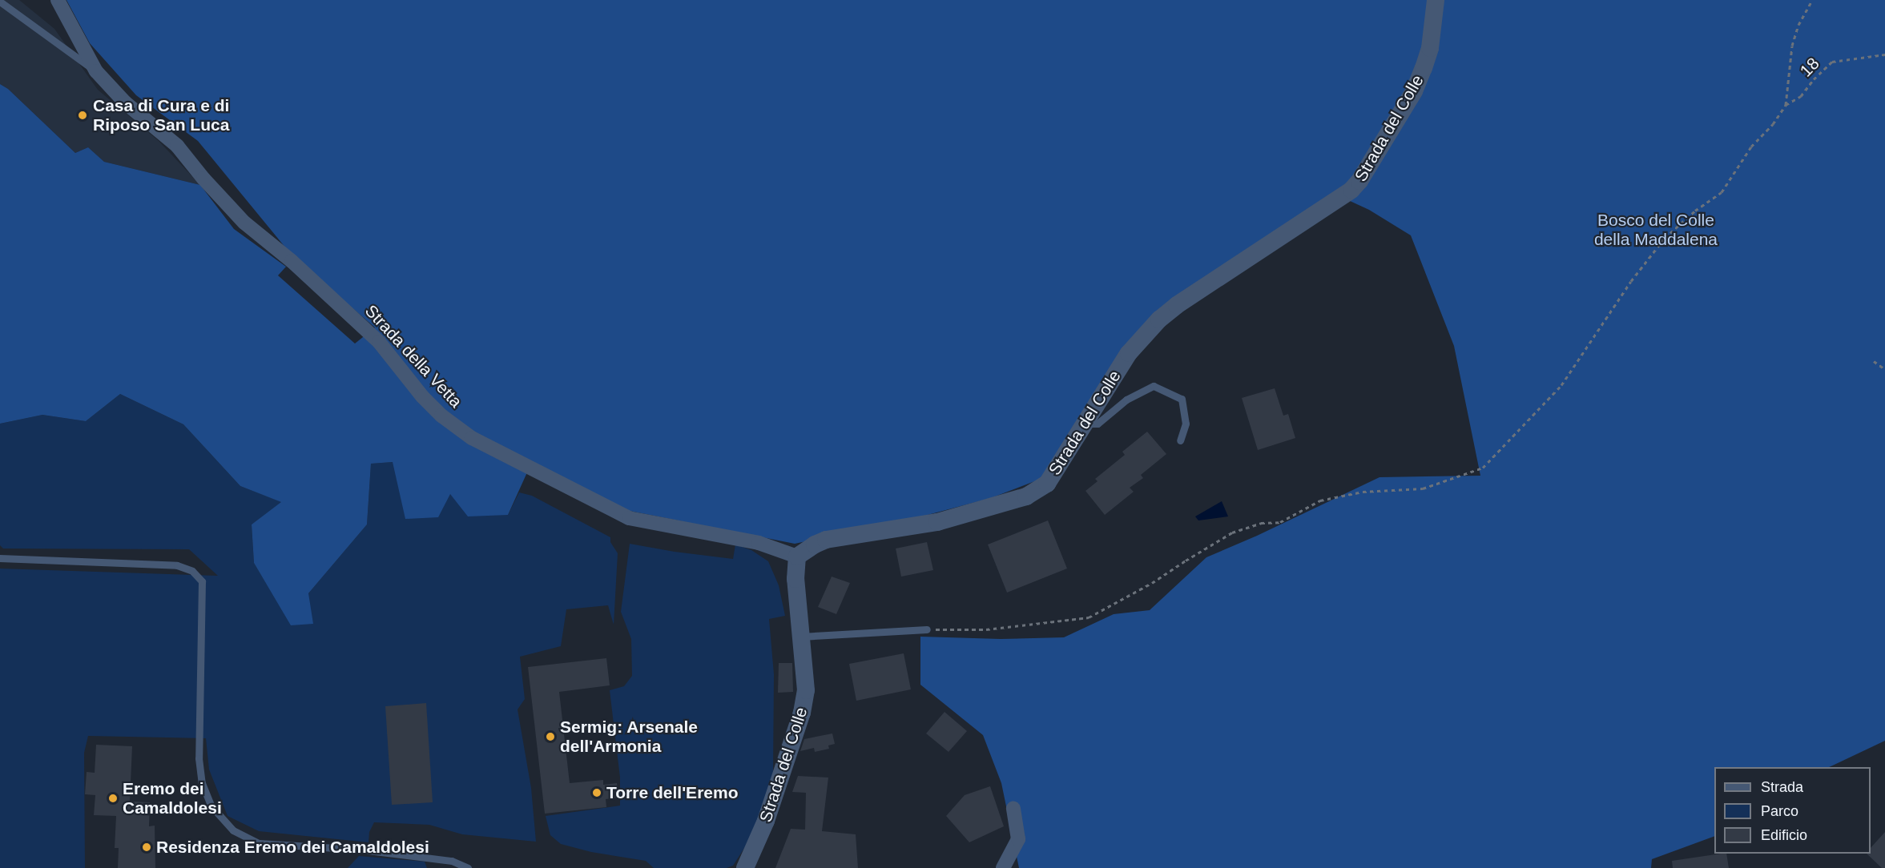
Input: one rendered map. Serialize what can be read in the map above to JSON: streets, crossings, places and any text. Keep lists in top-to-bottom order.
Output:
{
  "streets": {
    "street": ["Strada del Colle", "Strada della Vetta"],
    "path": ["18"]
  },
  "crossings": [
    ["Strada del Colle", "Strada della Vetta"]
  ],
  "parks": ["Bosco del Colle della Maddalena"],
  "places": [
    "Casa di Cura e di Riposo San Luca",
    "Sermig: Arsenale dell'Armonia",
    "Torre dell'Eremo",
    "Eremo dei Camaldolesi",
    "Residenza Eremo dei Camaldolesi"
  ],
  "legend": ["Strada", "Parco", "Edificio"]
}
